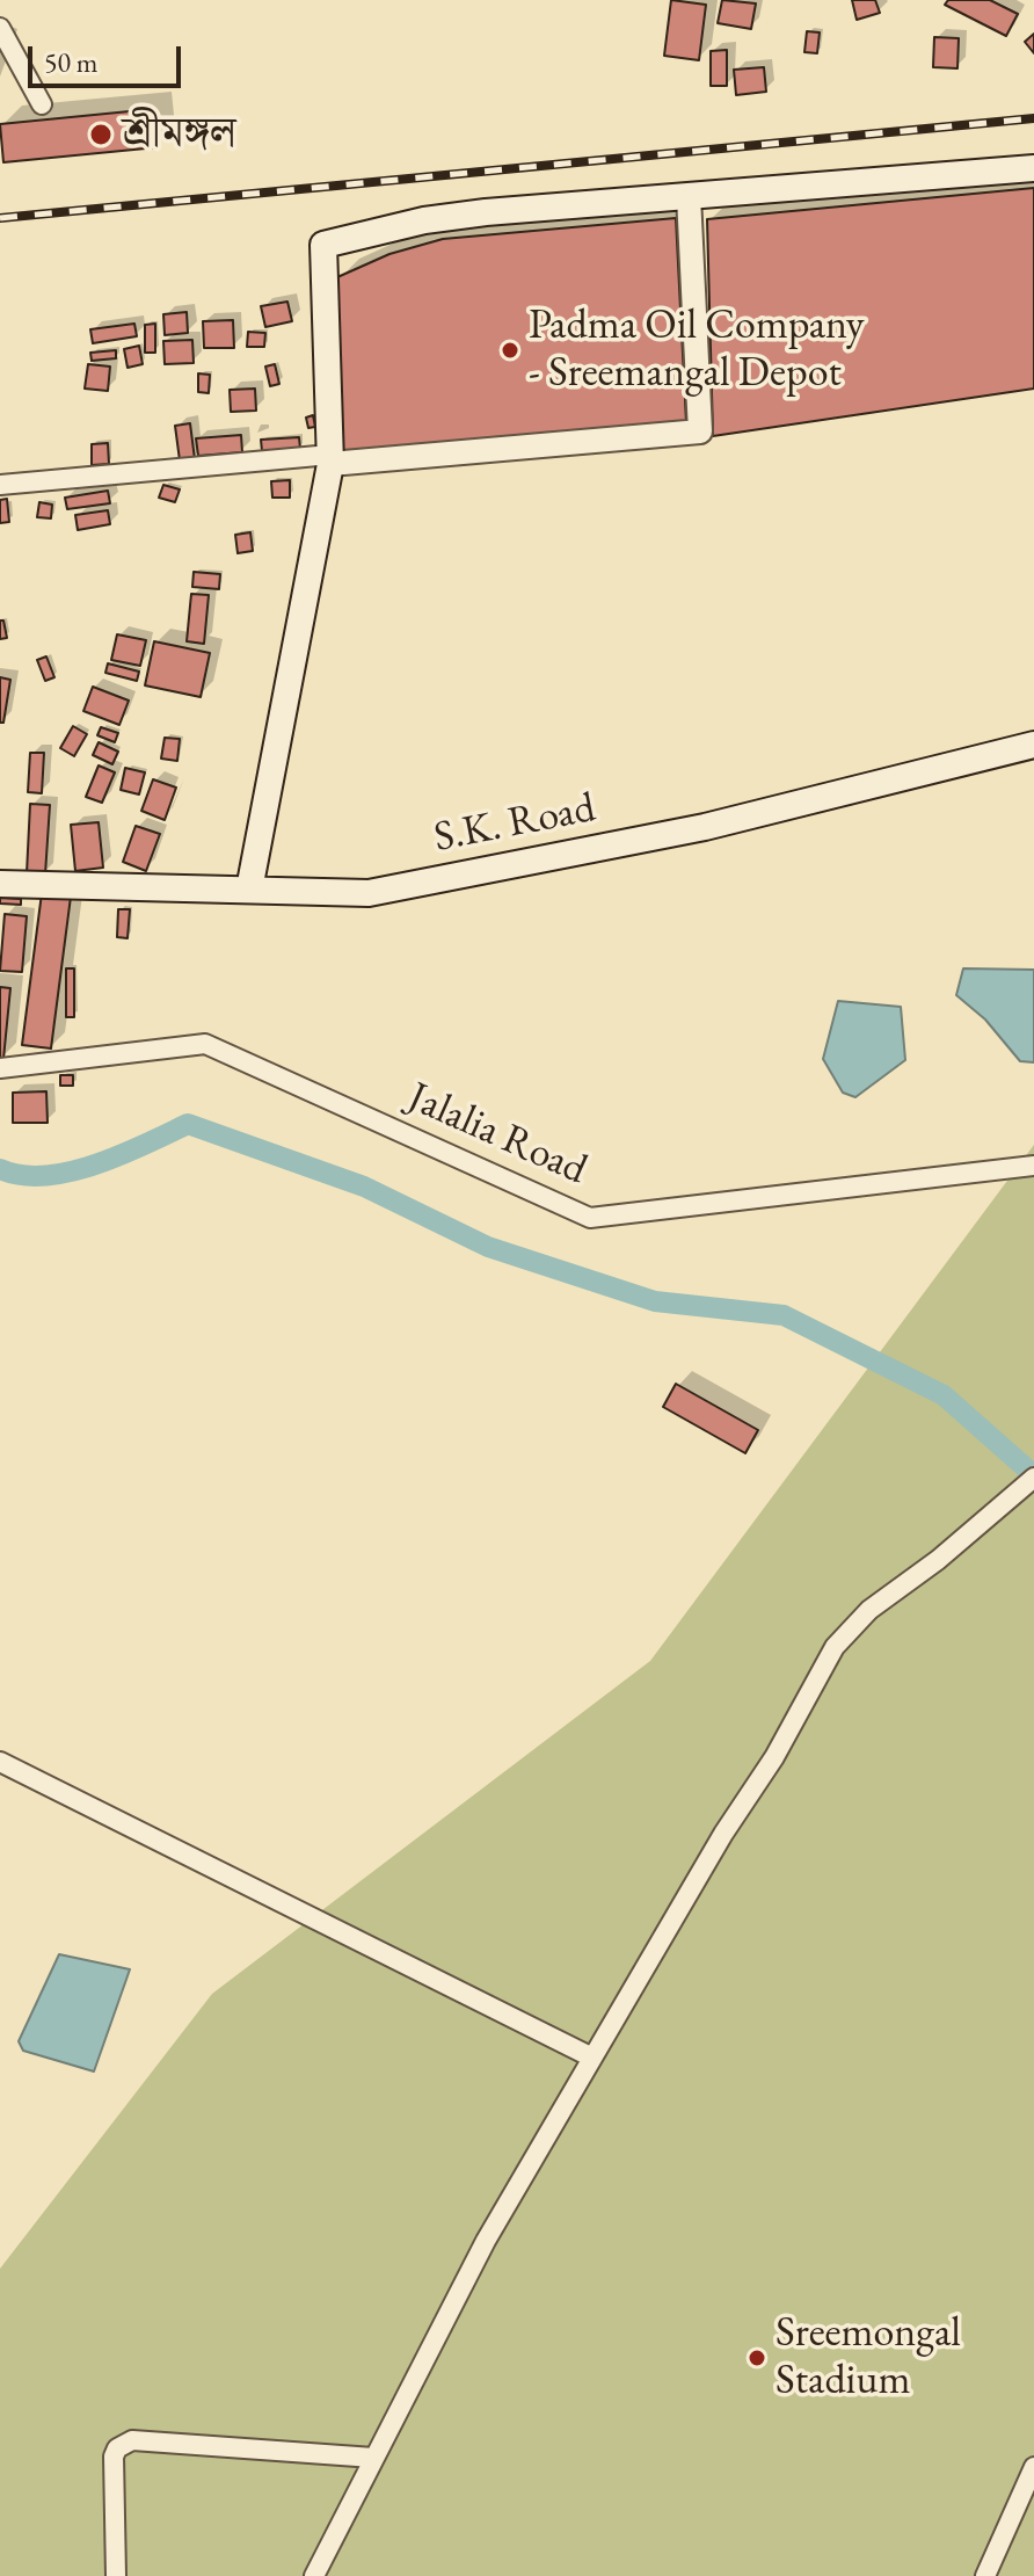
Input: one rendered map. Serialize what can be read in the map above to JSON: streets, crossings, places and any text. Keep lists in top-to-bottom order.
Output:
{
  "streets": {
    "main road": ["S.K. Road"],
    "street": ["Jalalia Road"]
  },
  "places": ["শ্রীমঙ্গল", "Padma Oil Company - Sreemangal Depot", "Sreemongal Stadium"],
  "scale_bar": "50 m"
}
